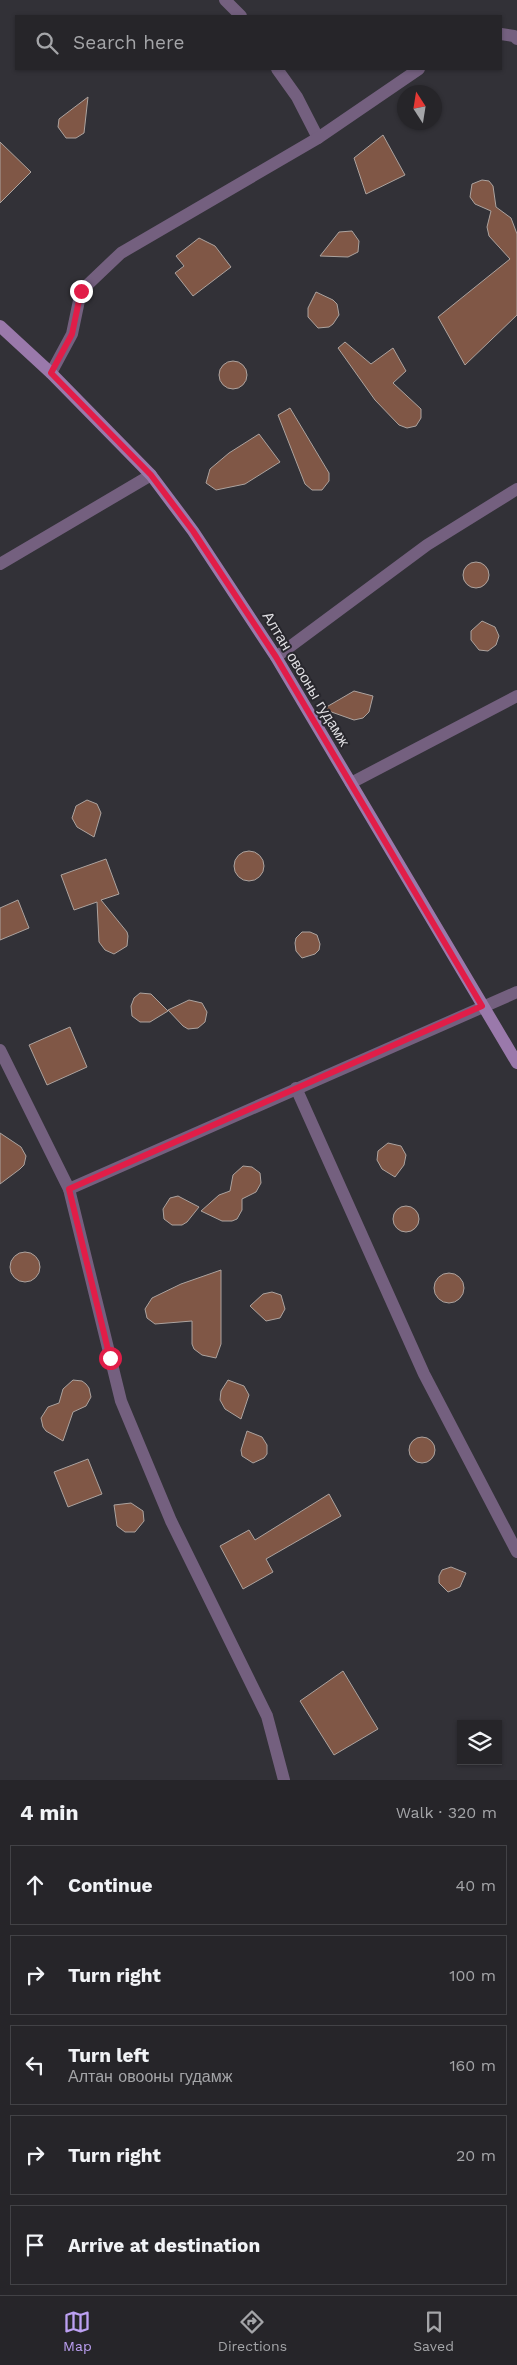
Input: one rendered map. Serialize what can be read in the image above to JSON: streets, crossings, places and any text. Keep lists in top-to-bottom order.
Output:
{
  "streets": {
    "main road": ["Алтан овооны гудамж"]
  },
  "north": "top",
  "page": {
    "search": "Search here",
    "heading": ["4 min", "Walk · 320 m"],
    "list": [
      ["Continue", "40 m"],
      ["Turn right", "100 m"],
      ["Turn left", "Алтан овооны гудамж", "160 m"],
      ["Turn right", "20 m"],
      "Arrive at destination"
    ],
    "nav": ["Map", "Directions", "Saved"]
  }
}
